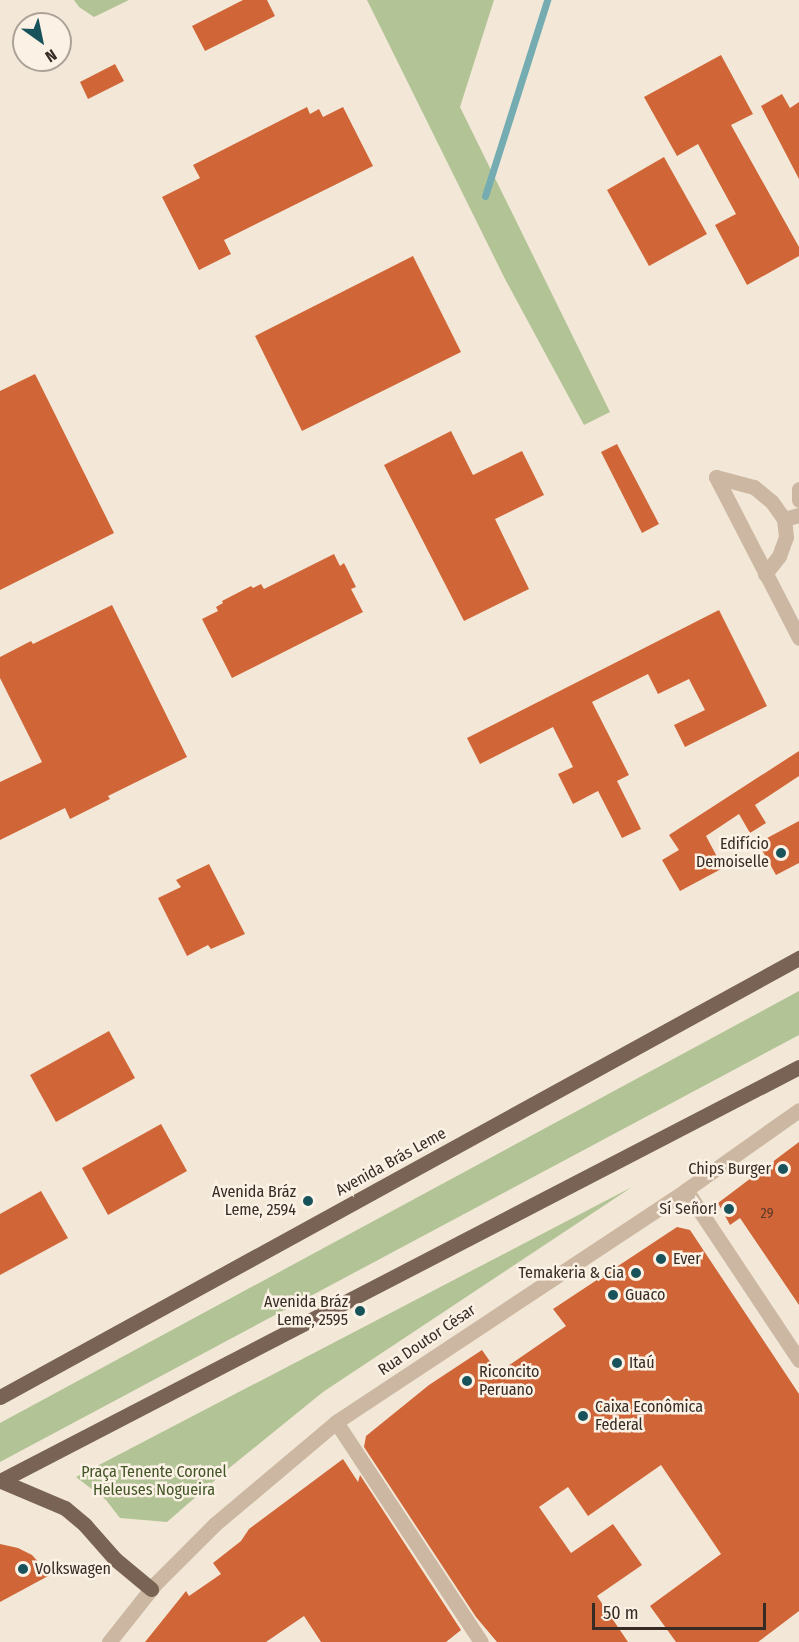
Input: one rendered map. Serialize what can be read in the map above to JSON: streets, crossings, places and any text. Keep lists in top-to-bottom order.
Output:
{
  "streets": {
    "main road": ["Avenida Brás Leme"],
    "street": ["Rua Doutor César"]
  },
  "parks": ["Praça Tenente Coronel Heleuses Nogueira"],
  "places": [
    "Edifício Demoiselle",
    "Chips Burger",
    "Avenida Bráz Leme, 2594",
    "Sí Señor!",
    "Ever",
    "Temakeria & Cia",
    "Guaco",
    "Avenida Bráz Leme, 2595",
    "Itaú",
    "Riconcito Peruano",
    "Caixa Econômica Federal",
    "Volkswagen"
  ],
  "house_numbers": ["29"],
  "scale_bar": "50 m",
  "north": "bottom right"
}
